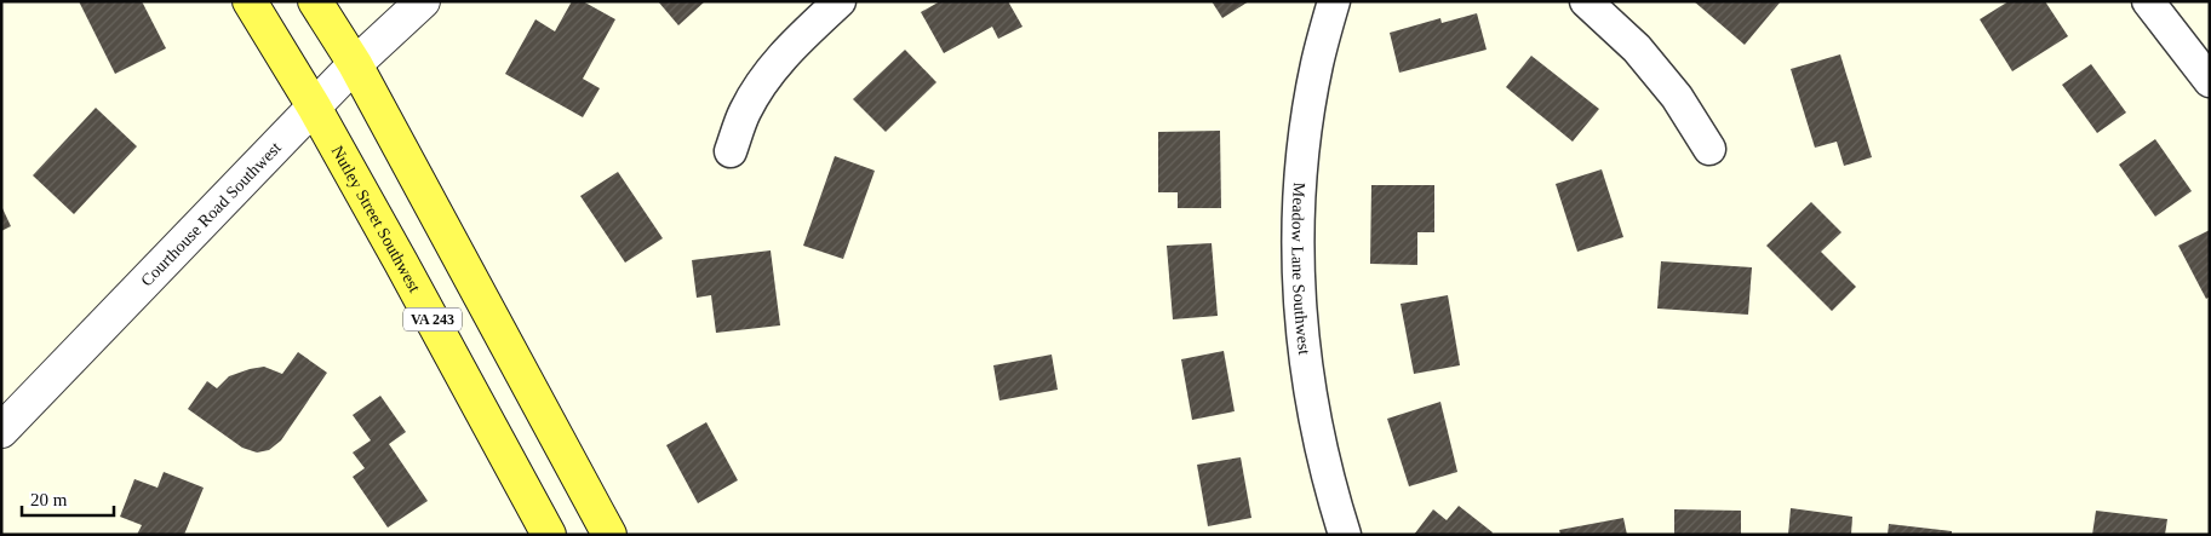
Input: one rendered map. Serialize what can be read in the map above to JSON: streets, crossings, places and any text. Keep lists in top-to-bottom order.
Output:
{
  "streets": {
    "main road": ["Nutley Street Southwest", "VA 243"],
    "street": ["Courthouse Road Southwest", "Meadow Lane Southwest"]
  },
  "crossings": [
    ["Courthouse Road Southwest", "Nutley Street Southwest"],
    ["Courthouse Road Southwest", "VA 243"]
  ],
  "scale_bar": "20 m"
}
